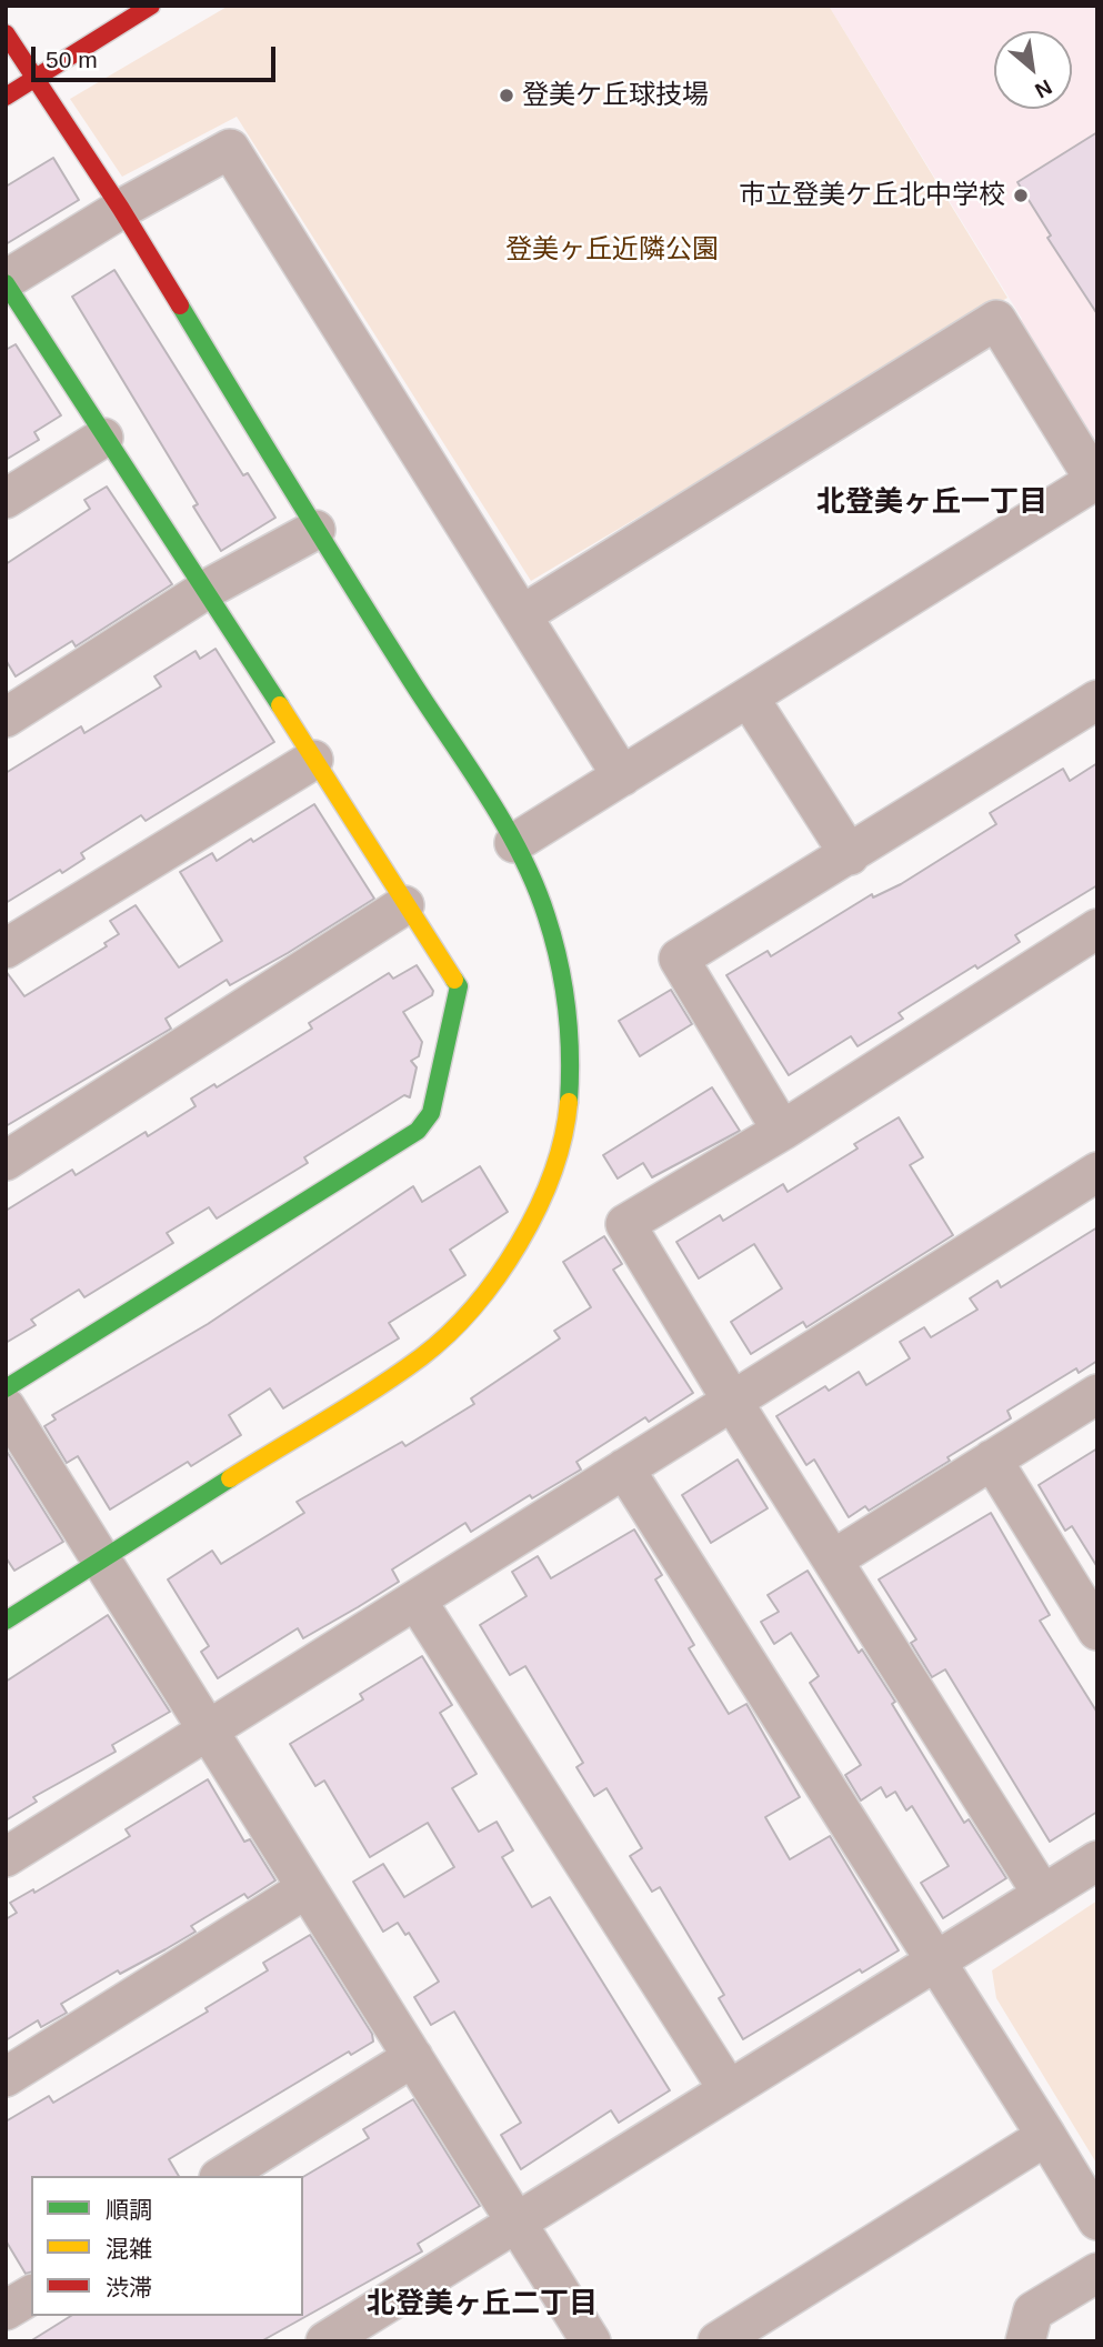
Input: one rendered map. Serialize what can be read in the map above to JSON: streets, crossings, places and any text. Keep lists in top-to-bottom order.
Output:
{
  "districts": ["北登美ヶ丘一丁目", "北登美ヶ丘二丁目"],
  "parks": ["登美ヶ丘近隣公園"],
  "places": ["登美ケ丘球技場", "市立登美ケ丘北中学校"],
  "legend": ["順調", "混雑", "渋滞"],
  "scale_bar": "50 m",
  "north": "bottom right"
}
